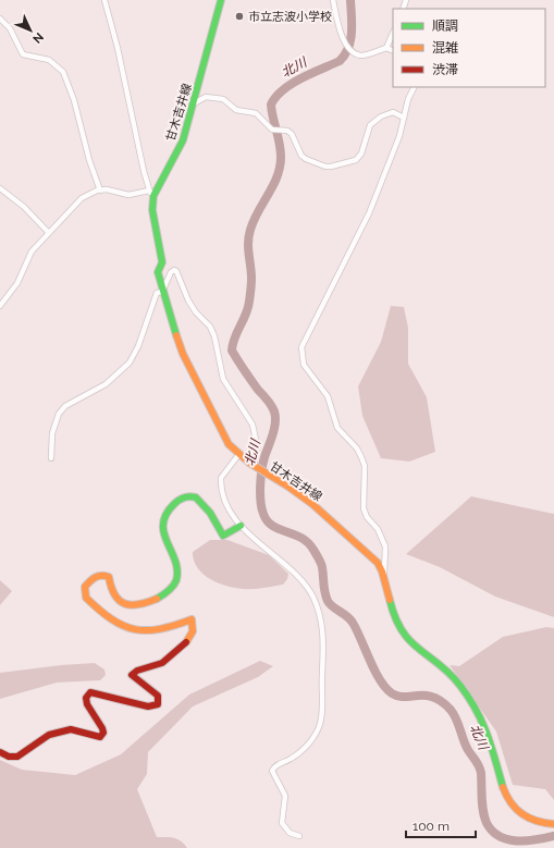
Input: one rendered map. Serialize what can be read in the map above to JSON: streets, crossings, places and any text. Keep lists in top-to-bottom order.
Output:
{
  "streets": {
    "main road": ["甘木吉井線"]
  },
  "water": ["北川"],
  "places": ["市立志波小学校"],
  "legend": ["順調", "混雑", "渋滞"],
  "scale_bar": "100 m",
  "north": "bottom right"
}
